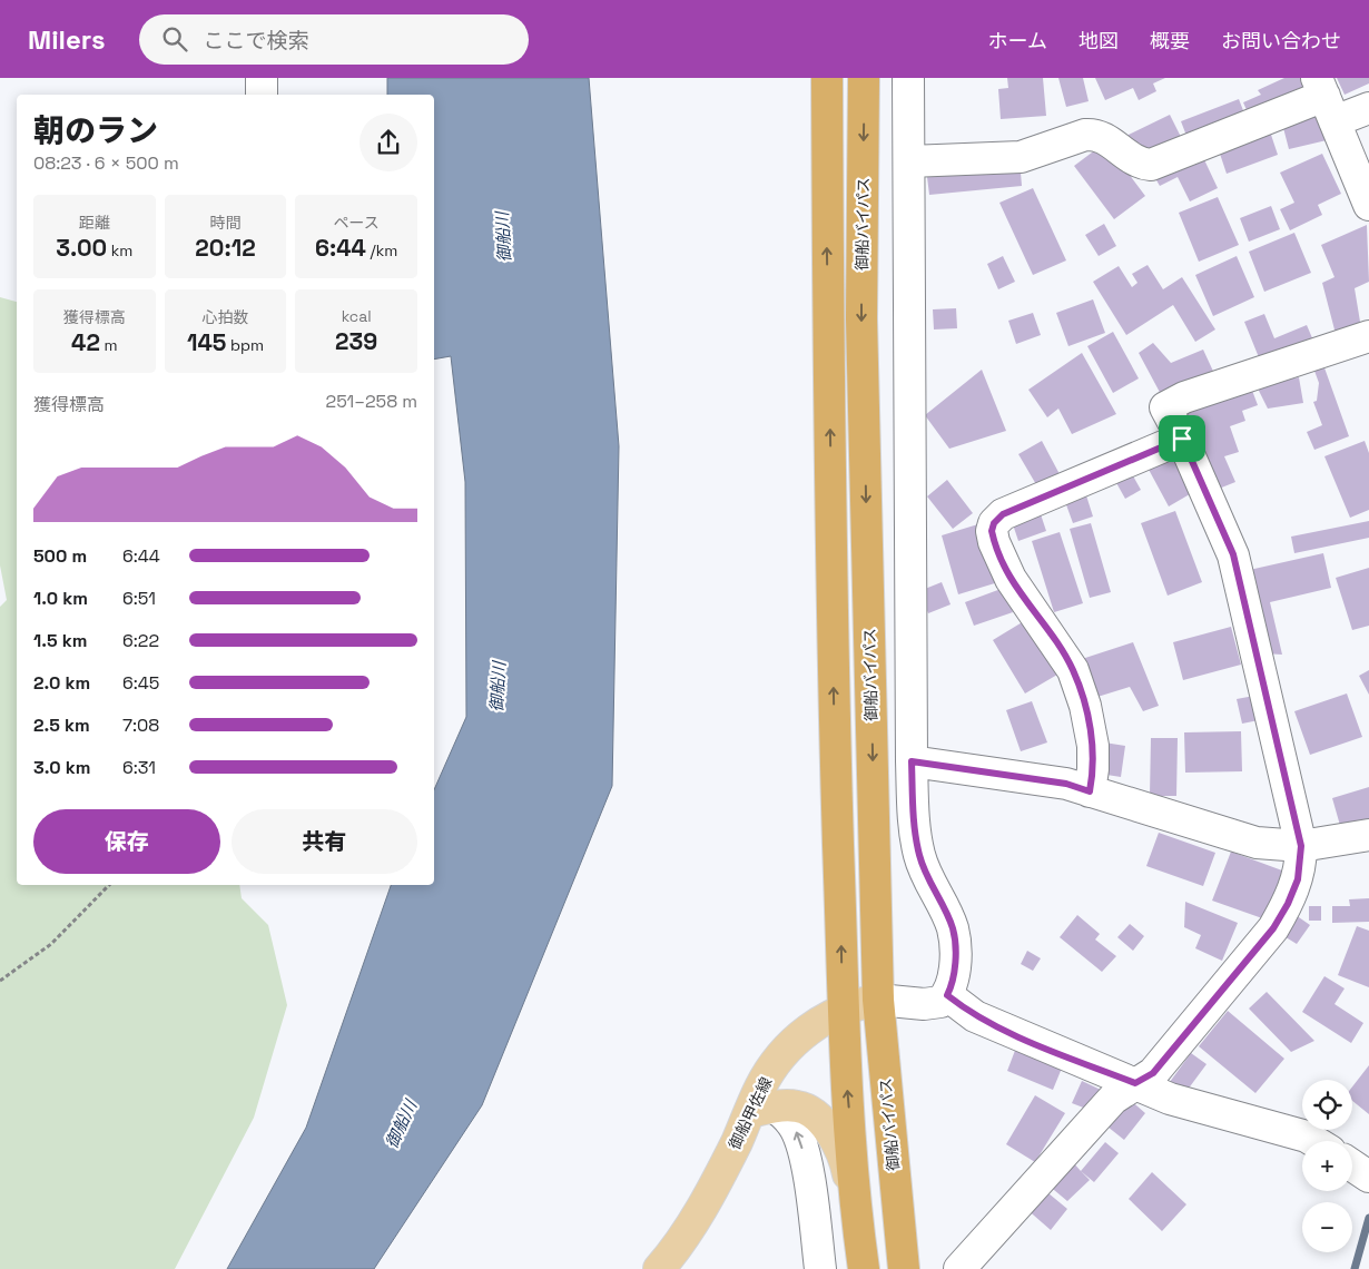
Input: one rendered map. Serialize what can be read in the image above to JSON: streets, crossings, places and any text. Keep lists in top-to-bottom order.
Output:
{
  "streets": {
    "highway": ["御船バイパス"],
    "main road": ["御船甲佐線"]
  },
  "crossings": [
    ["御船バイパス", "御船甲佐線"]
  ],
  "water": ["御船川"],
  "page": {
    "header": "Milers",
    "search": "ここで検索",
    "nav": [
      "ホーム",
      "地図",
      "概要",
      "お問い合わせ"
    ],
    "heading": ["朝のラン", "08:23 · 6 × 500 m"],
    "stats": [
      ["距離", "3.00 km"],
      ["時間", "20:12"],
      ["ペース", "6:44 /km"],
      ["獲得標高", "42 m"],
      ["心拍数", "145 bpm"],
      ["kcal", "239"]
    ],
    "chart": ["獲得標高", "251–258 m"],
    "list": [
      {
        "name": "500 m",
        "note": "6:44"
      },
      {
        "name": "1.0 km",
        "note": "6:51"
      },
      {
        "name": "1.5 km",
        "note": "6:22"
      },
      {
        "name": "2.0 km",
        "note": "6:45"
      },
      {
        "name": "2.5 km",
        "note": "7:08"
      },
      {
        "name": "3.0 km",
        "note": "6:31"
      }
    ],
    "buttons": ["保存", "共有"],
    "map_buttons": ["+", "−"]
  }
}
